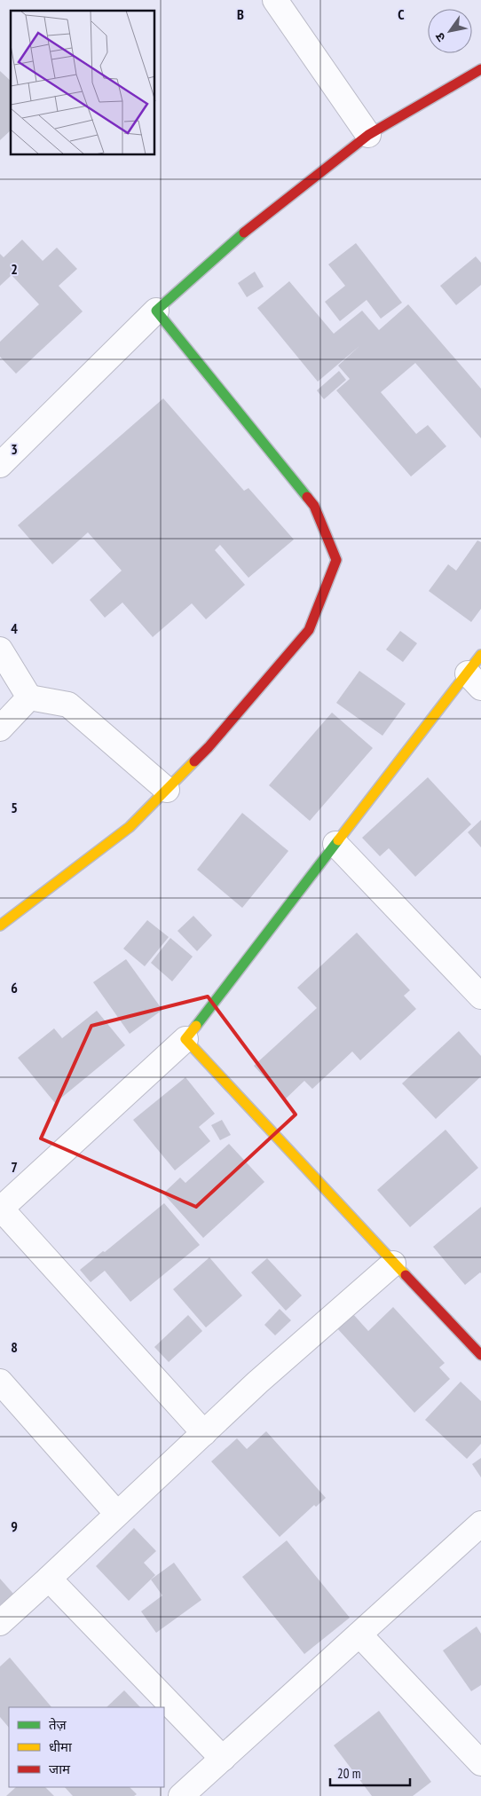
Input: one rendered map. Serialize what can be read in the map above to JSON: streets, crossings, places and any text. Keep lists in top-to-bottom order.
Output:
{
  "legend": ["तेज़", "धीमा", "जाम"],
  "scale_bar": "20 m",
  "north": "bottom left",
  "grid": {
    "columns": ["B", "C"],
    "rows": [
      "2",
      "3",
      "4",
      "5",
      "6",
      "7",
      "8",
      "9"
    ]
  }
}
